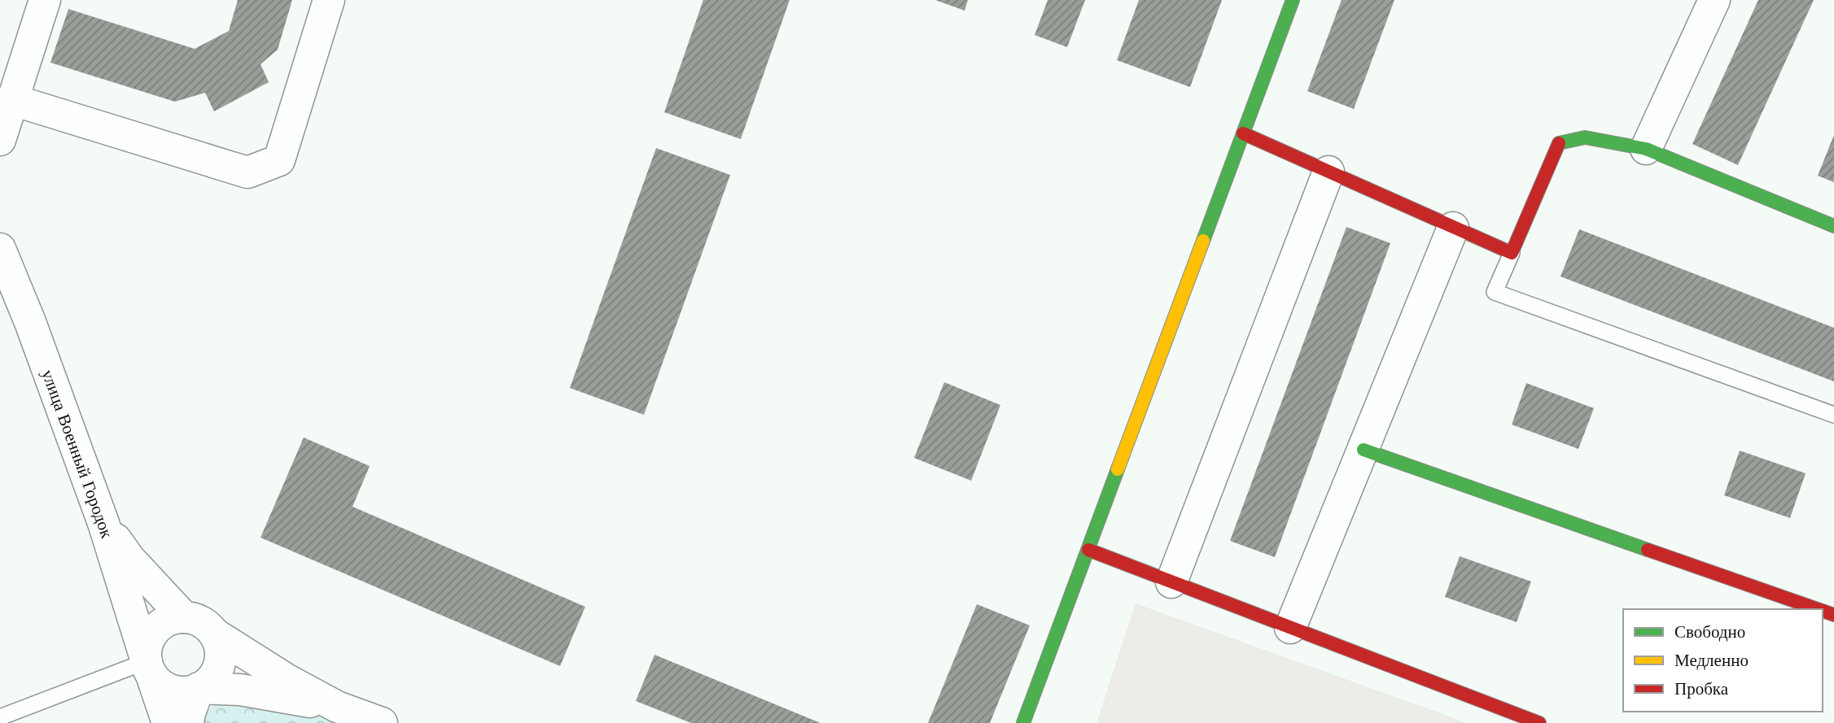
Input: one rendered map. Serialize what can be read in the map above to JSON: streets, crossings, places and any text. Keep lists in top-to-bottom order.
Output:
{
  "streets": {
    "street": ["улица Военный Городок"]
  },
  "legend": ["Свободно", "Медленно", "Пробка"]
}
